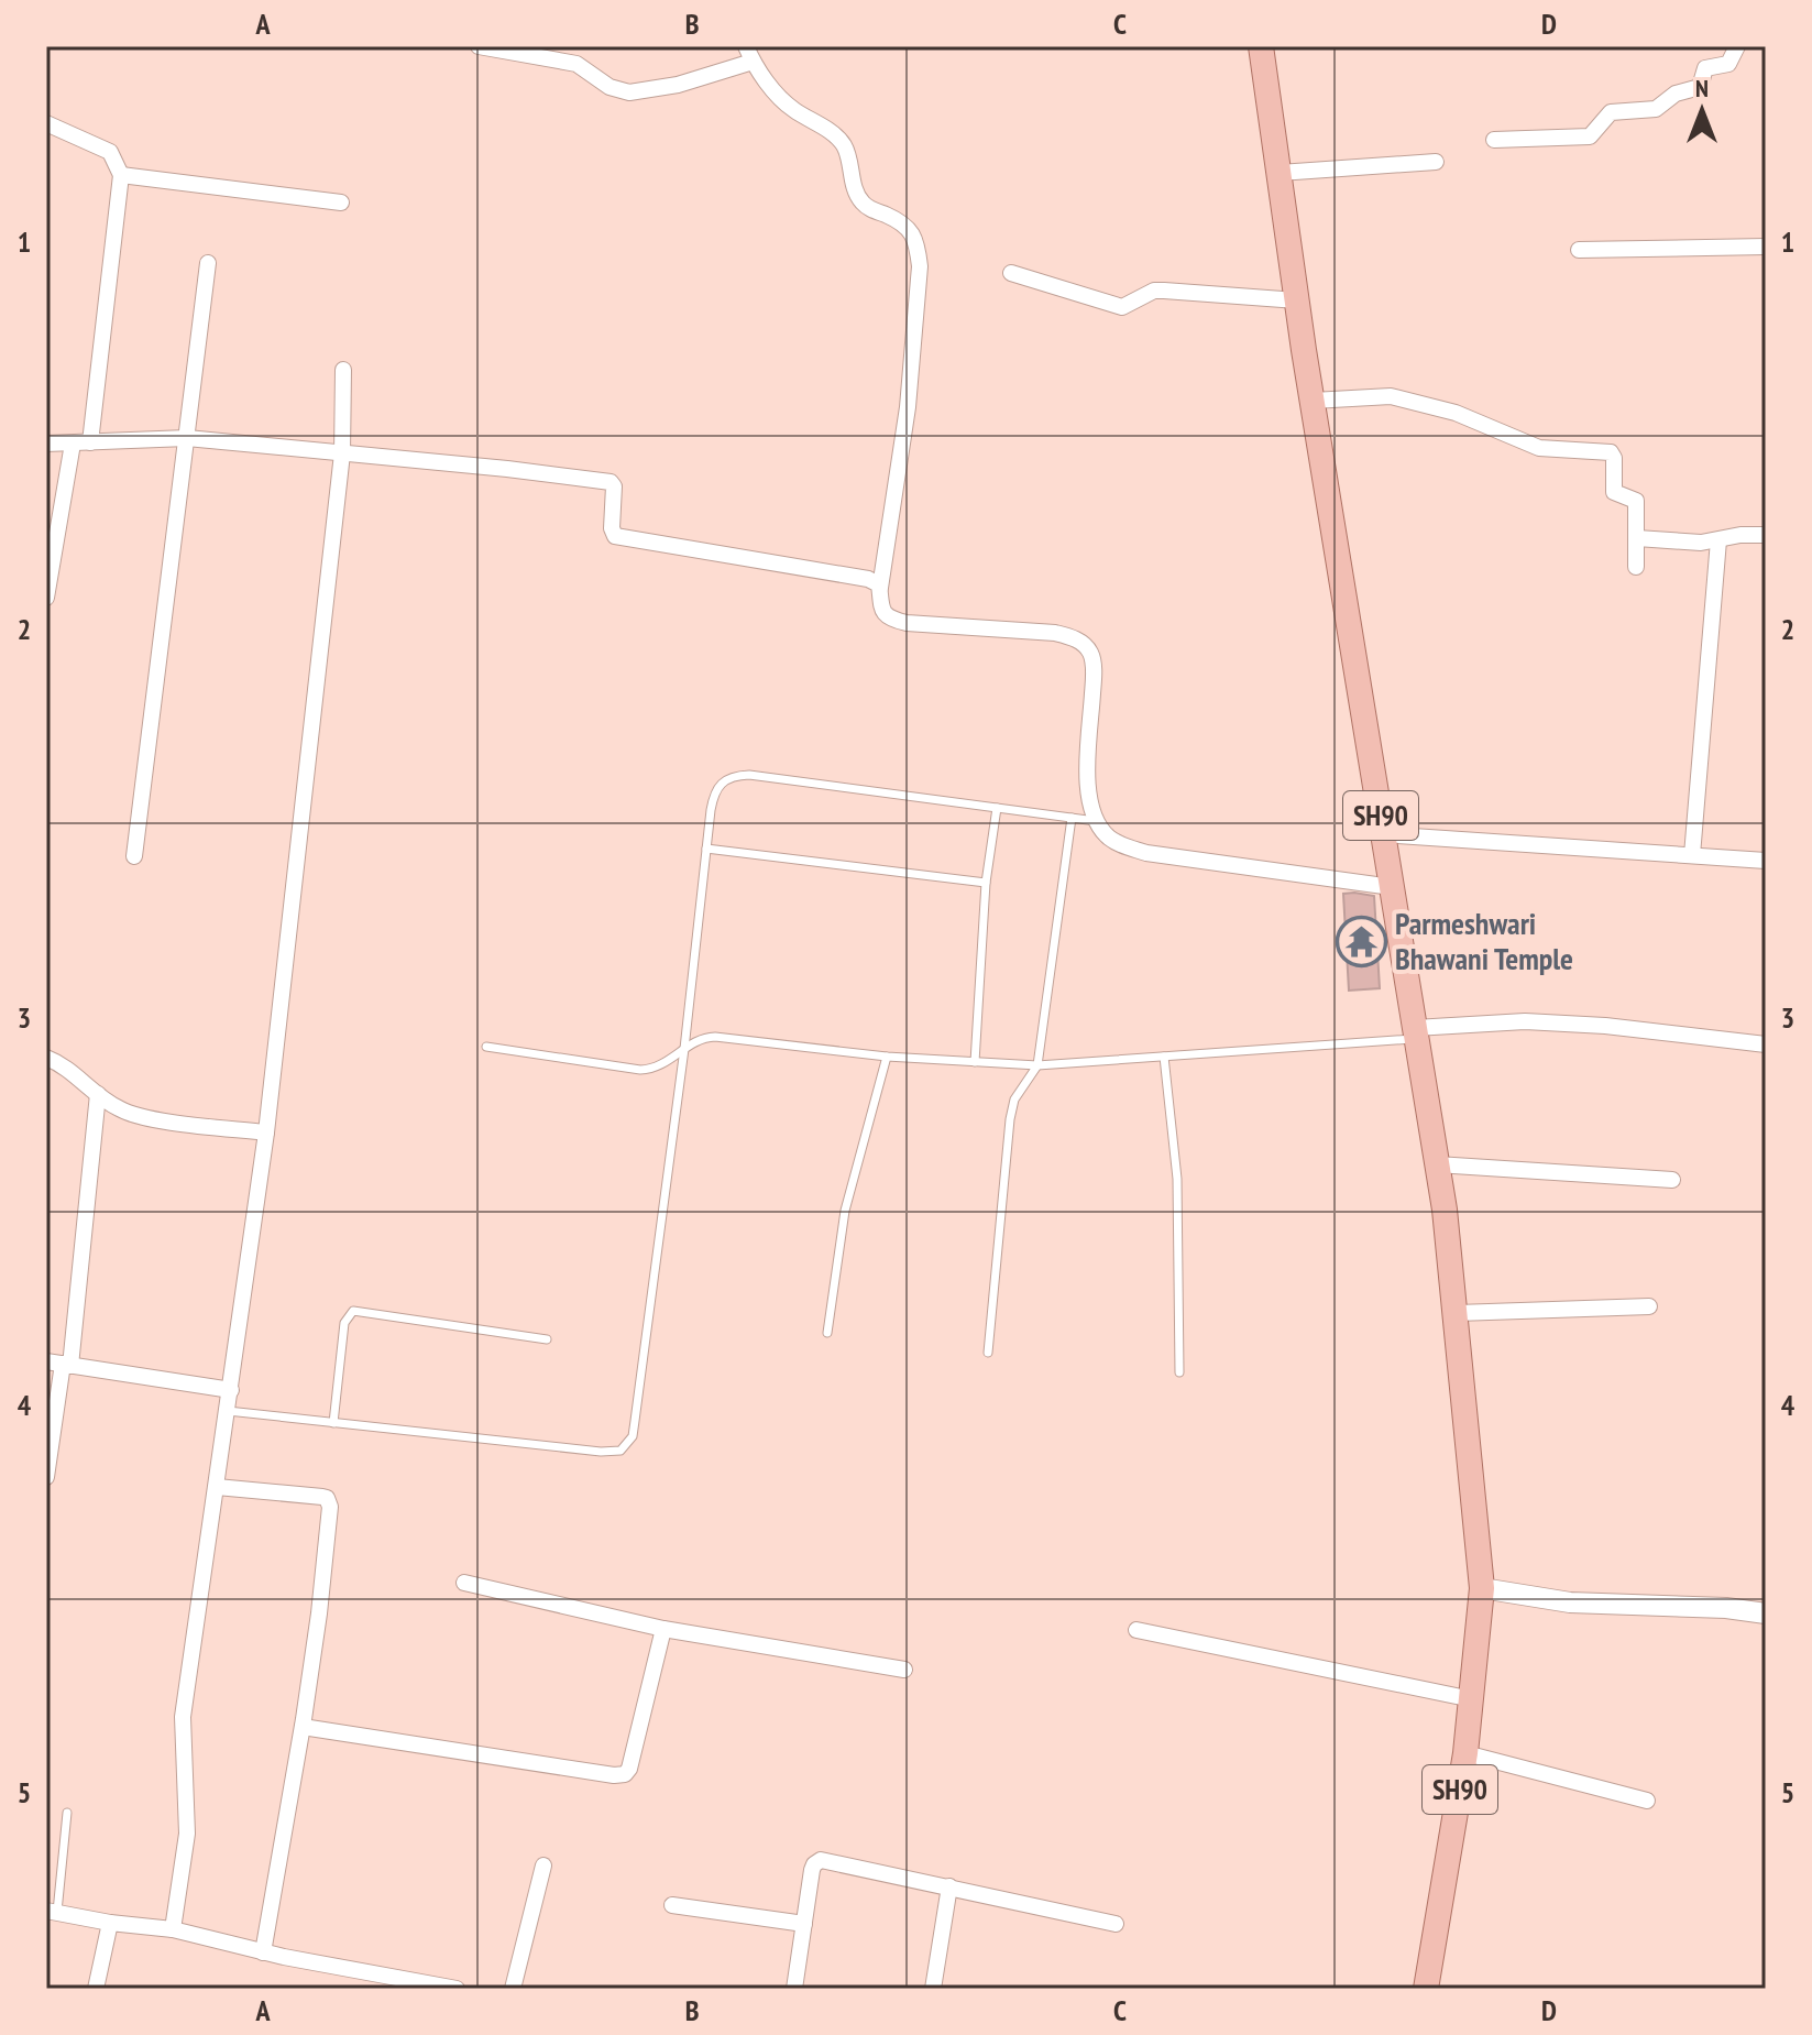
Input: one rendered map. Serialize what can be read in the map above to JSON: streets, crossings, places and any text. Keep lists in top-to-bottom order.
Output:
{
  "streets": {
    "main road": ["SH90"]
  },
  "places": {
    "temple": ["Parmeshwari Bhawani Temple"]
  },
  "north": "top",
  "grid": {
    "columns": [
      "A",
      "B",
      "C",
      "D"
    ],
    "rows": [
      "1",
      "2",
      "3",
      "4",
      "5"
    ]
  }
}
